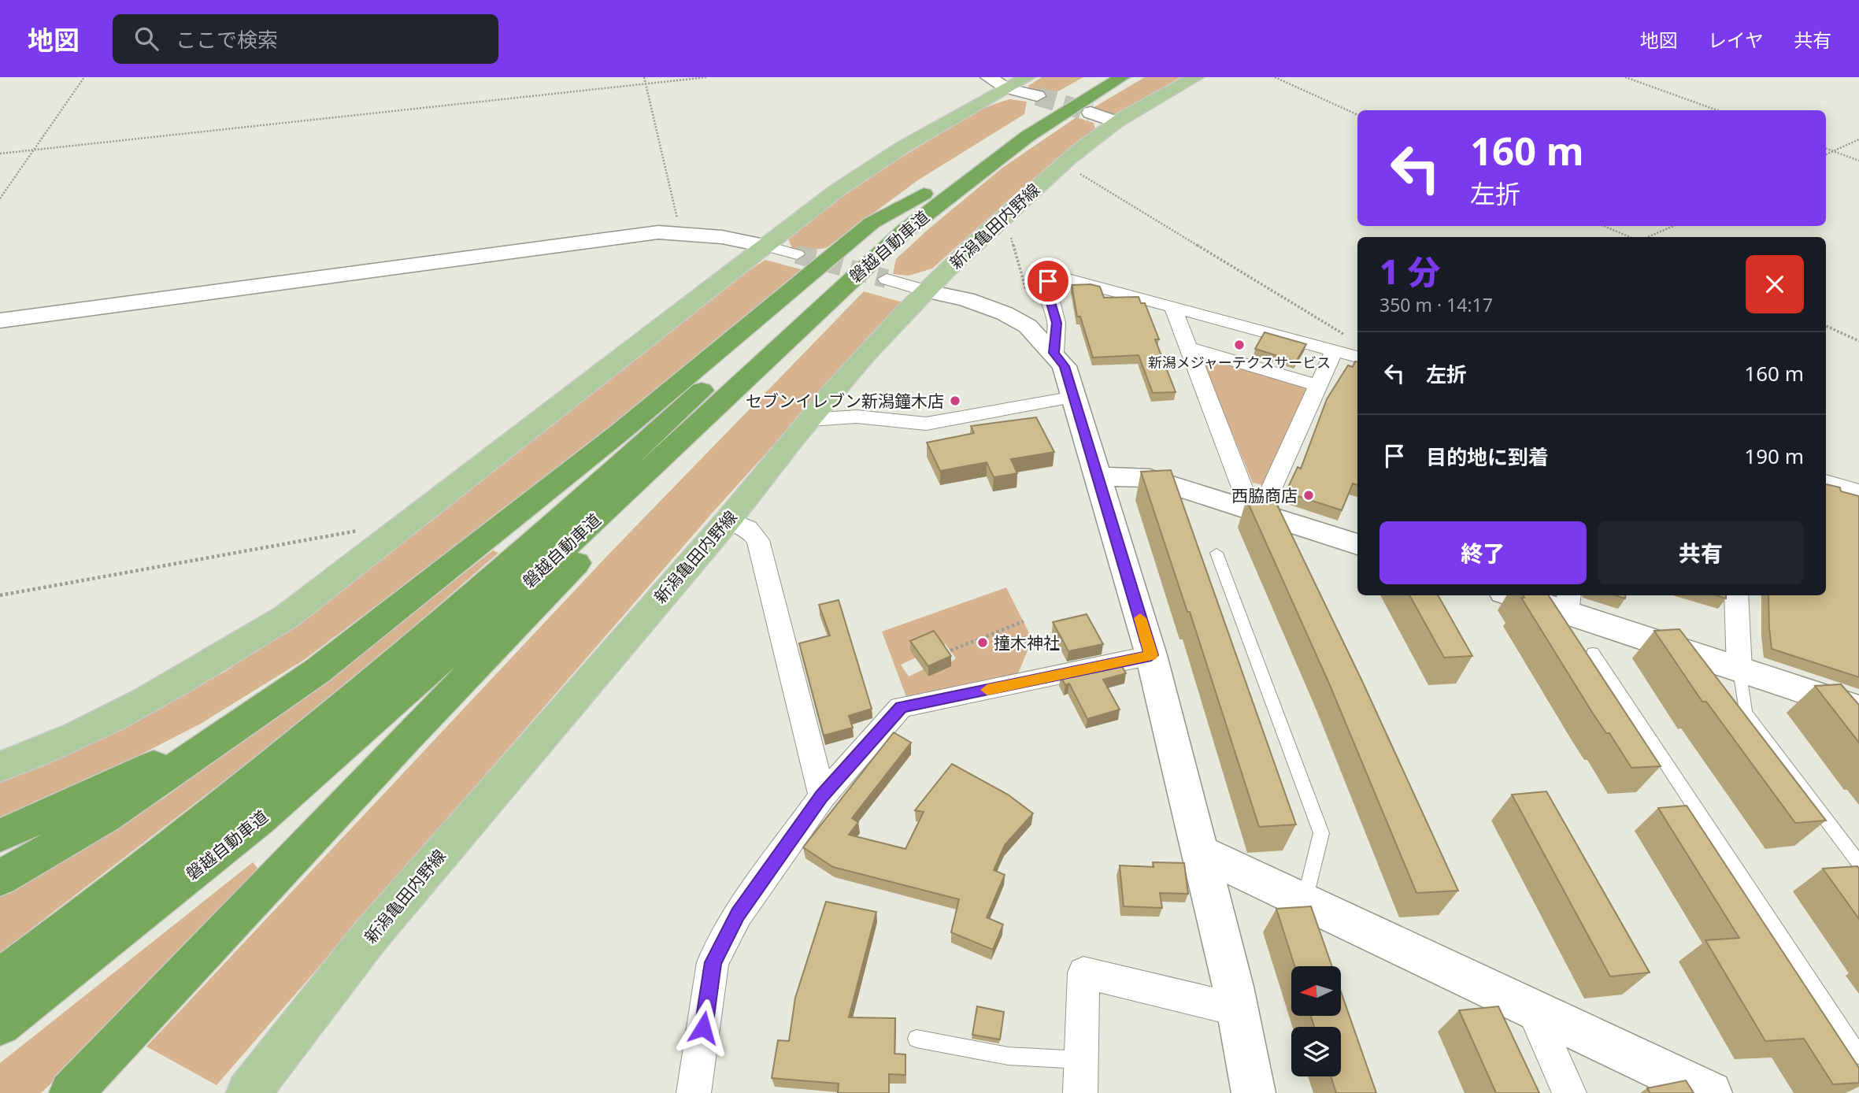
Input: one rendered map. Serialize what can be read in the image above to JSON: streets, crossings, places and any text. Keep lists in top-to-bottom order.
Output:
{
  "streets": {
    "highway": ["磐越自動車道"],
    "main road": ["新潟亀田内野線"]
  },
  "places": [
    "新潟メジャーテクスサービス",
    "セブンイレブン新潟鐘木店",
    "西脇商店",
    "撞木神社"
  ],
  "north": "left",
  "page": {
    "header": "地図",
    "search": "ここで検索",
    "nav": ["地図", "レイヤ", "共有"],
    "turn": ["160 m", "左折"],
    "heading": ["1 分", "350 m · 14:17"],
    "list": [
      {
        "name": "左折",
        "value": "160 m"
      },
      {
        "name": "目的地に到着",
        "value": "190 m"
      }
    ],
    "buttons": ["終了", "共有"]
  }
}
